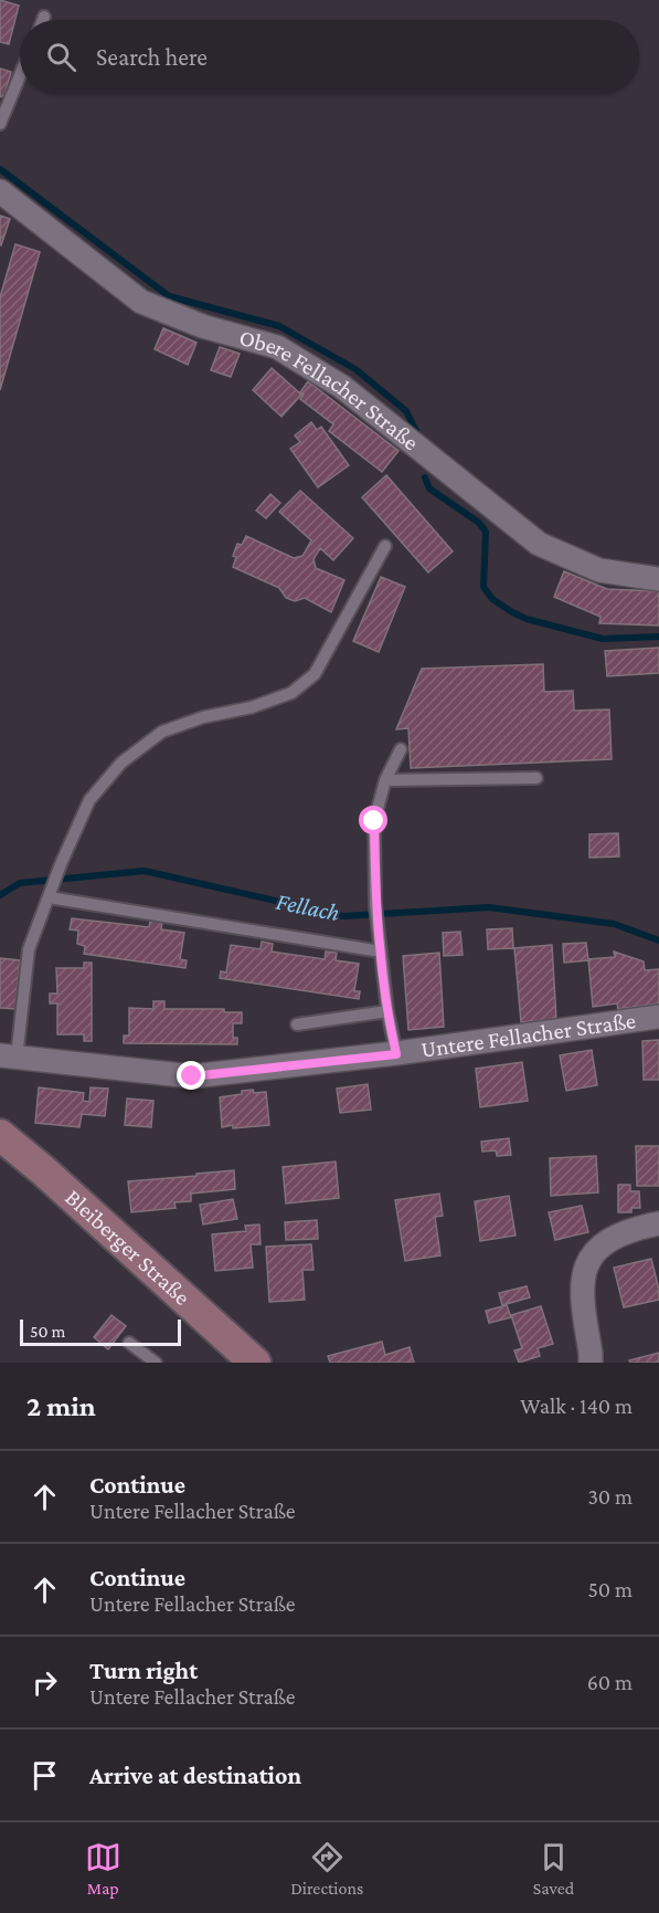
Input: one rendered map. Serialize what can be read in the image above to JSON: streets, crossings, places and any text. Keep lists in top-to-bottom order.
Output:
{
  "streets": {
    "main road": ["Bleiberger Straße"],
    "street": ["Obere Fellacher Straße", "Untere Fellacher Straße"]
  },
  "water": ["Fellach"],
  "scale_bar": "50 m",
  "page": {
    "search": "Search here",
    "scale": "50 m",
    "heading": ["2 min", "Walk · 140 m"],
    "list": [
      ["Continue", "Untere Fellacher Straße", "30 m"],
      ["Continue", "Untere Fellacher Straße", "50 m"],
      ["Turn right", "Untere Fellacher Straße", "60 m"],
      "Arrive at destination"
    ],
    "nav": ["Map", "Directions", "Saved"]
  }
}
